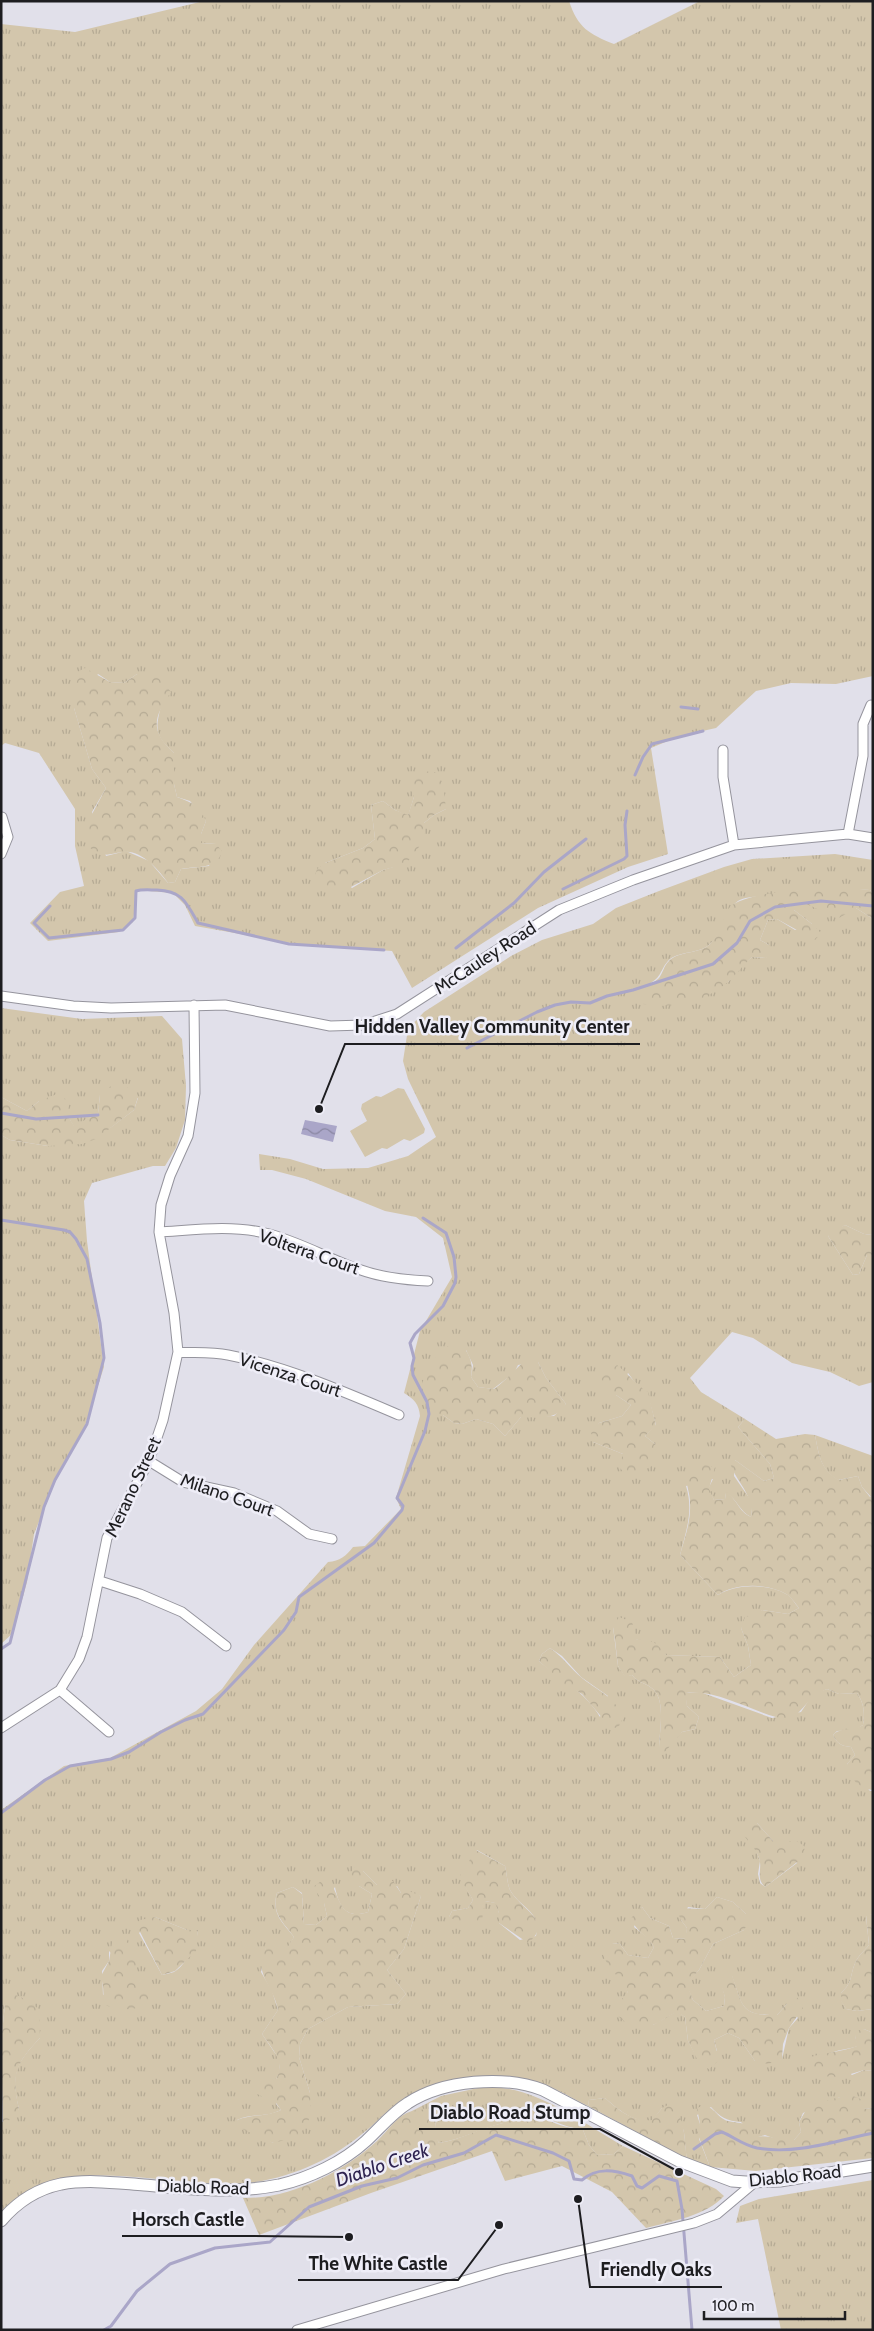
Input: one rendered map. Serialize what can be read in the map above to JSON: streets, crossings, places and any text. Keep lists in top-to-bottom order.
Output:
{
  "streets": {
    "street": [
      "McCauley Road",
      "Volterra Court",
      "Vicenza Court",
      "Merano Street",
      "Milano Court",
      "Diablo Road"
    ]
  },
  "crossings": [
    ["McCauley Road", "Merano Street"],
    ["Volterra Court", "Merano Street"],
    ["Vicenza Court", "Merano Street"],
    ["Merano Street", "Milano Court"]
  ],
  "water": ["Diablo Creek"],
  "places": [
    "Hidden Valley Community Center",
    "Diablo Road Stump",
    "Friendly Oaks",
    "The White Castle",
    "Horsch Castle"
  ],
  "scale_bar": "100 m"
}
